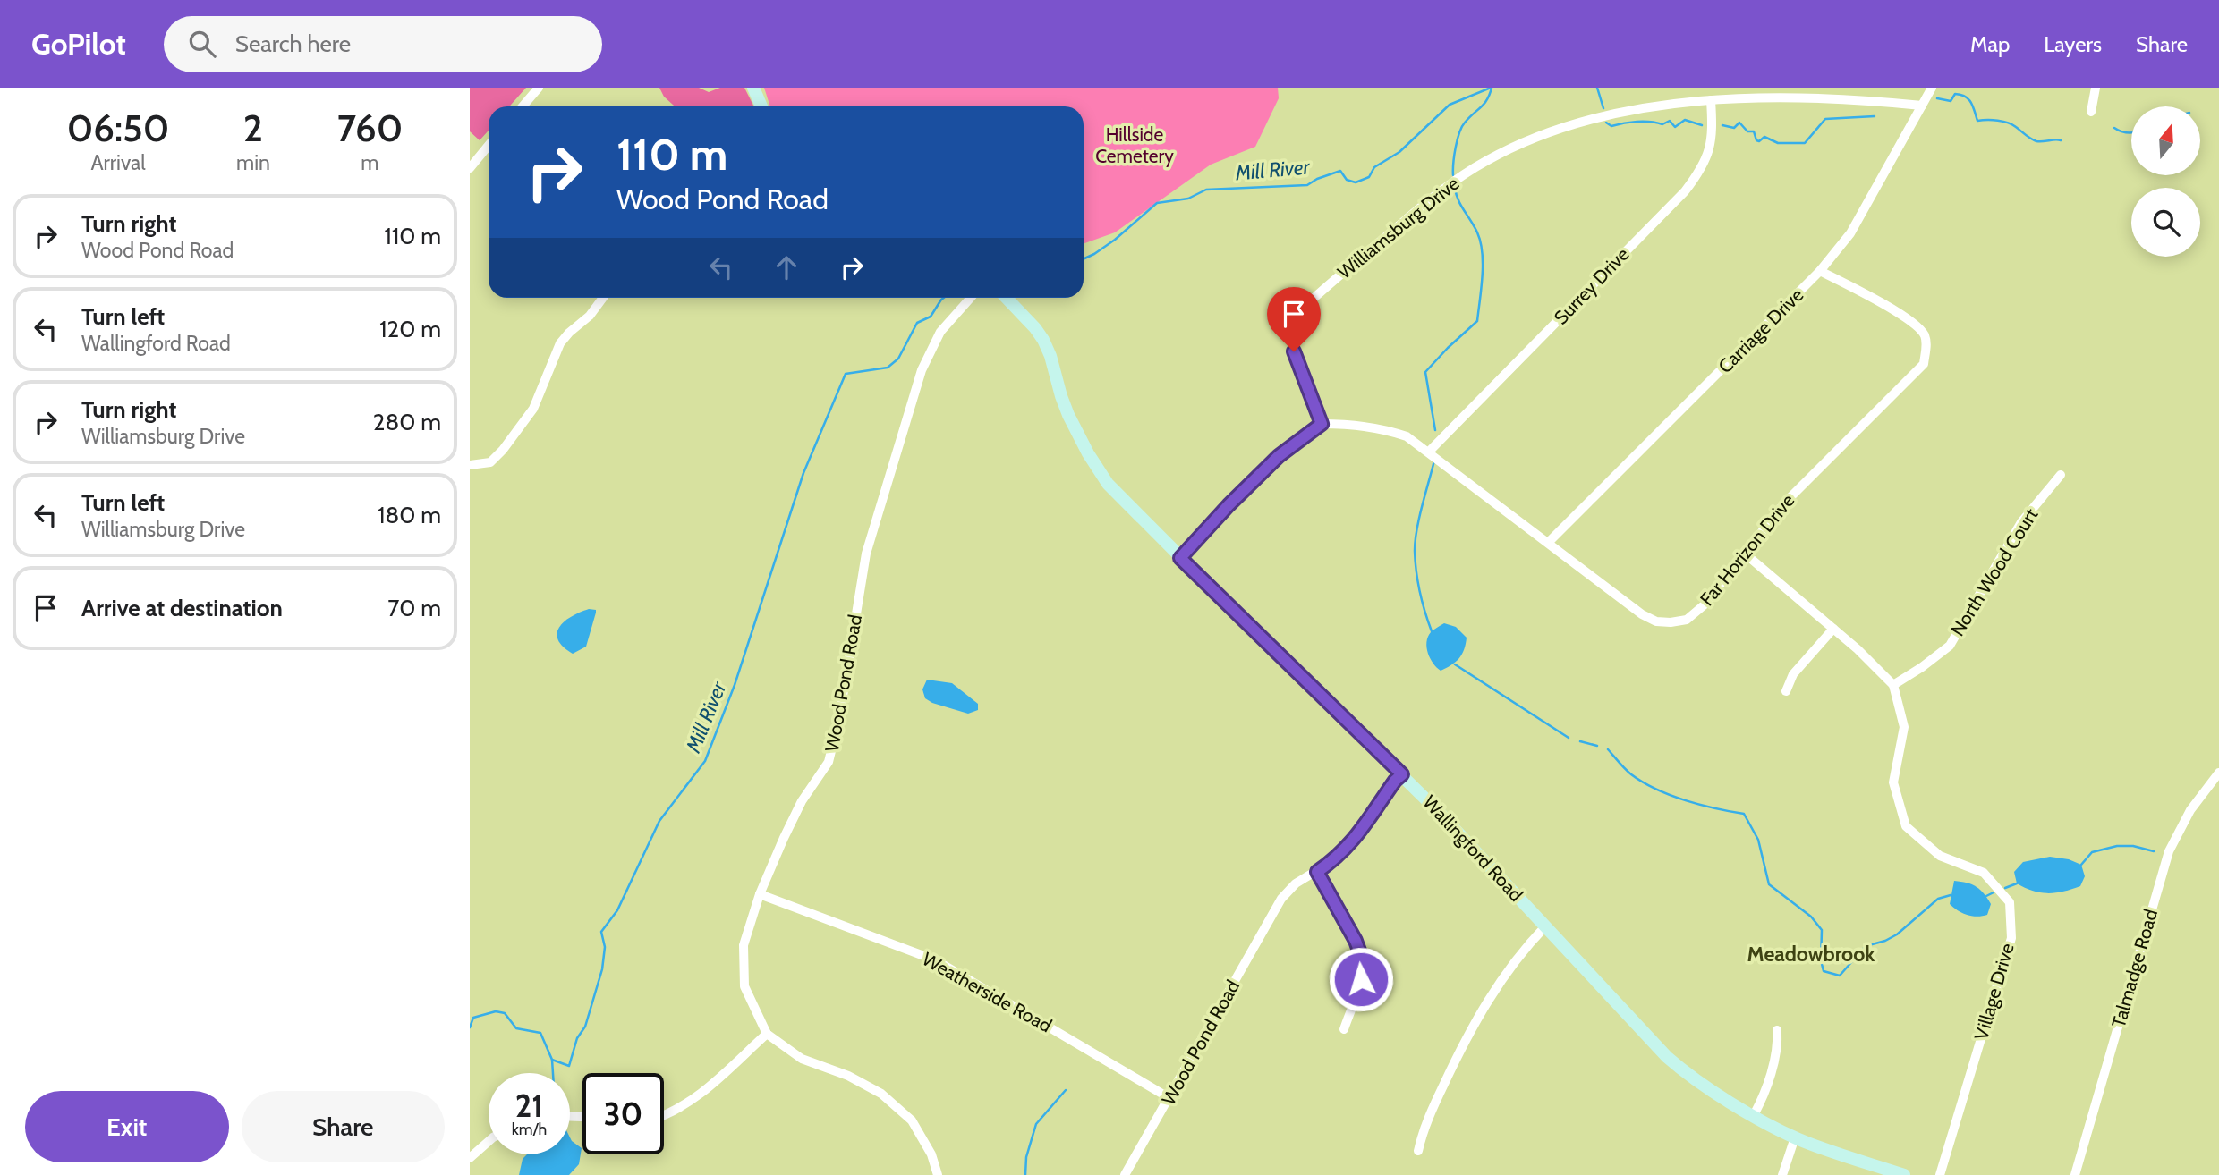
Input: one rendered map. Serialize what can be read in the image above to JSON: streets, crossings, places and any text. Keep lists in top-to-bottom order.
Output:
{
  "streets": {
    "street": [
      "Williamsburg Drive",
      "Surrey Drive",
      "Carriage Drive",
      "Far Horizon Drive",
      "North Wood Court",
      "Wood Pond Road",
      "Wallingford Road",
      "Talmadge Road",
      "Village Drive",
      "Weatherside Road"
    ]
  },
  "crossings": [
    ["Williamsburg Drive", "Surrey Drive"],
    ["Williamsburg Drive", "Carriage Drive"],
    ["Williamsburg Drive", "Far Horizon Drive"],
    ["Surrey Drive", "Far Horizon Drive"],
    ["Carriage Drive", "Far Horizon Drive"],
    ["North Wood Court", "Village Drive"],
    ["Wood Pond Road", "Wallingford Road"],
    ["Wood Pond Road", "Weatherside Road"]
  ],
  "districts": ["Meadowbrook"],
  "water": ["Mill River"],
  "parks": ["Hillside Cemetery"],
  "north": "top",
  "page": {
    "header": "GoPilot",
    "search": "Search here",
    "nav": ["Map", "Layers", "Share"],
    "eta": [
      "06:50",
      "Arrival",
      "2",
      "min",
      "760",
      "m"
    ],
    "turn": ["110 m", "Wood Pond Road"],
    "list": [
      {
        "name": "Turn right",
        "note": "Wood Pond Road",
        "value": "110 m"
      },
      {
        "name": "Turn left",
        "note": "Wallingford Road",
        "value": "120 m"
      },
      {
        "name": "Turn right",
        "note": "Williamsburg Drive",
        "value": "280 m"
      },
      {
        "name": "Turn left",
        "note": "Williamsburg Drive",
        "value": "180 m"
      },
      {
        "name": "Arrive at destination",
        "value": "70 m"
      }
    ],
    "speed": "21 km/h",
    "limit": "30",
    "buttons": ["Exit", "Share"]
  }
}
